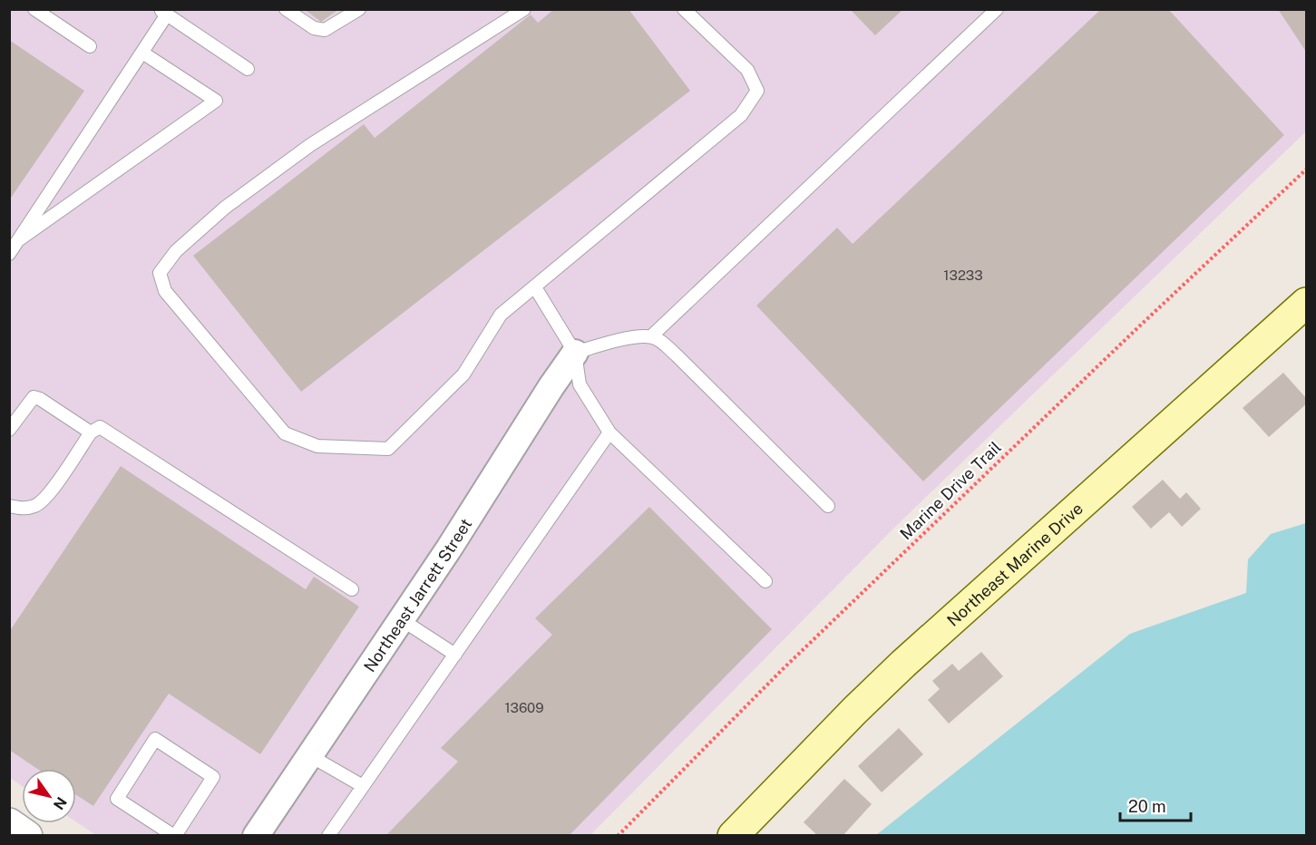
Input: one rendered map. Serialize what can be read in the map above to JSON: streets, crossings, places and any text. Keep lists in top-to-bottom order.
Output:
{
  "streets": {
    "main road": ["Northeast Marine Drive"],
    "street": ["Northeast Jarrett Street"],
    "path": ["Marine Drive Trail"]
  },
  "house_numbers": ["13233", "13609"],
  "scale_bar": "20 m",
  "north": "bottom right"
}
